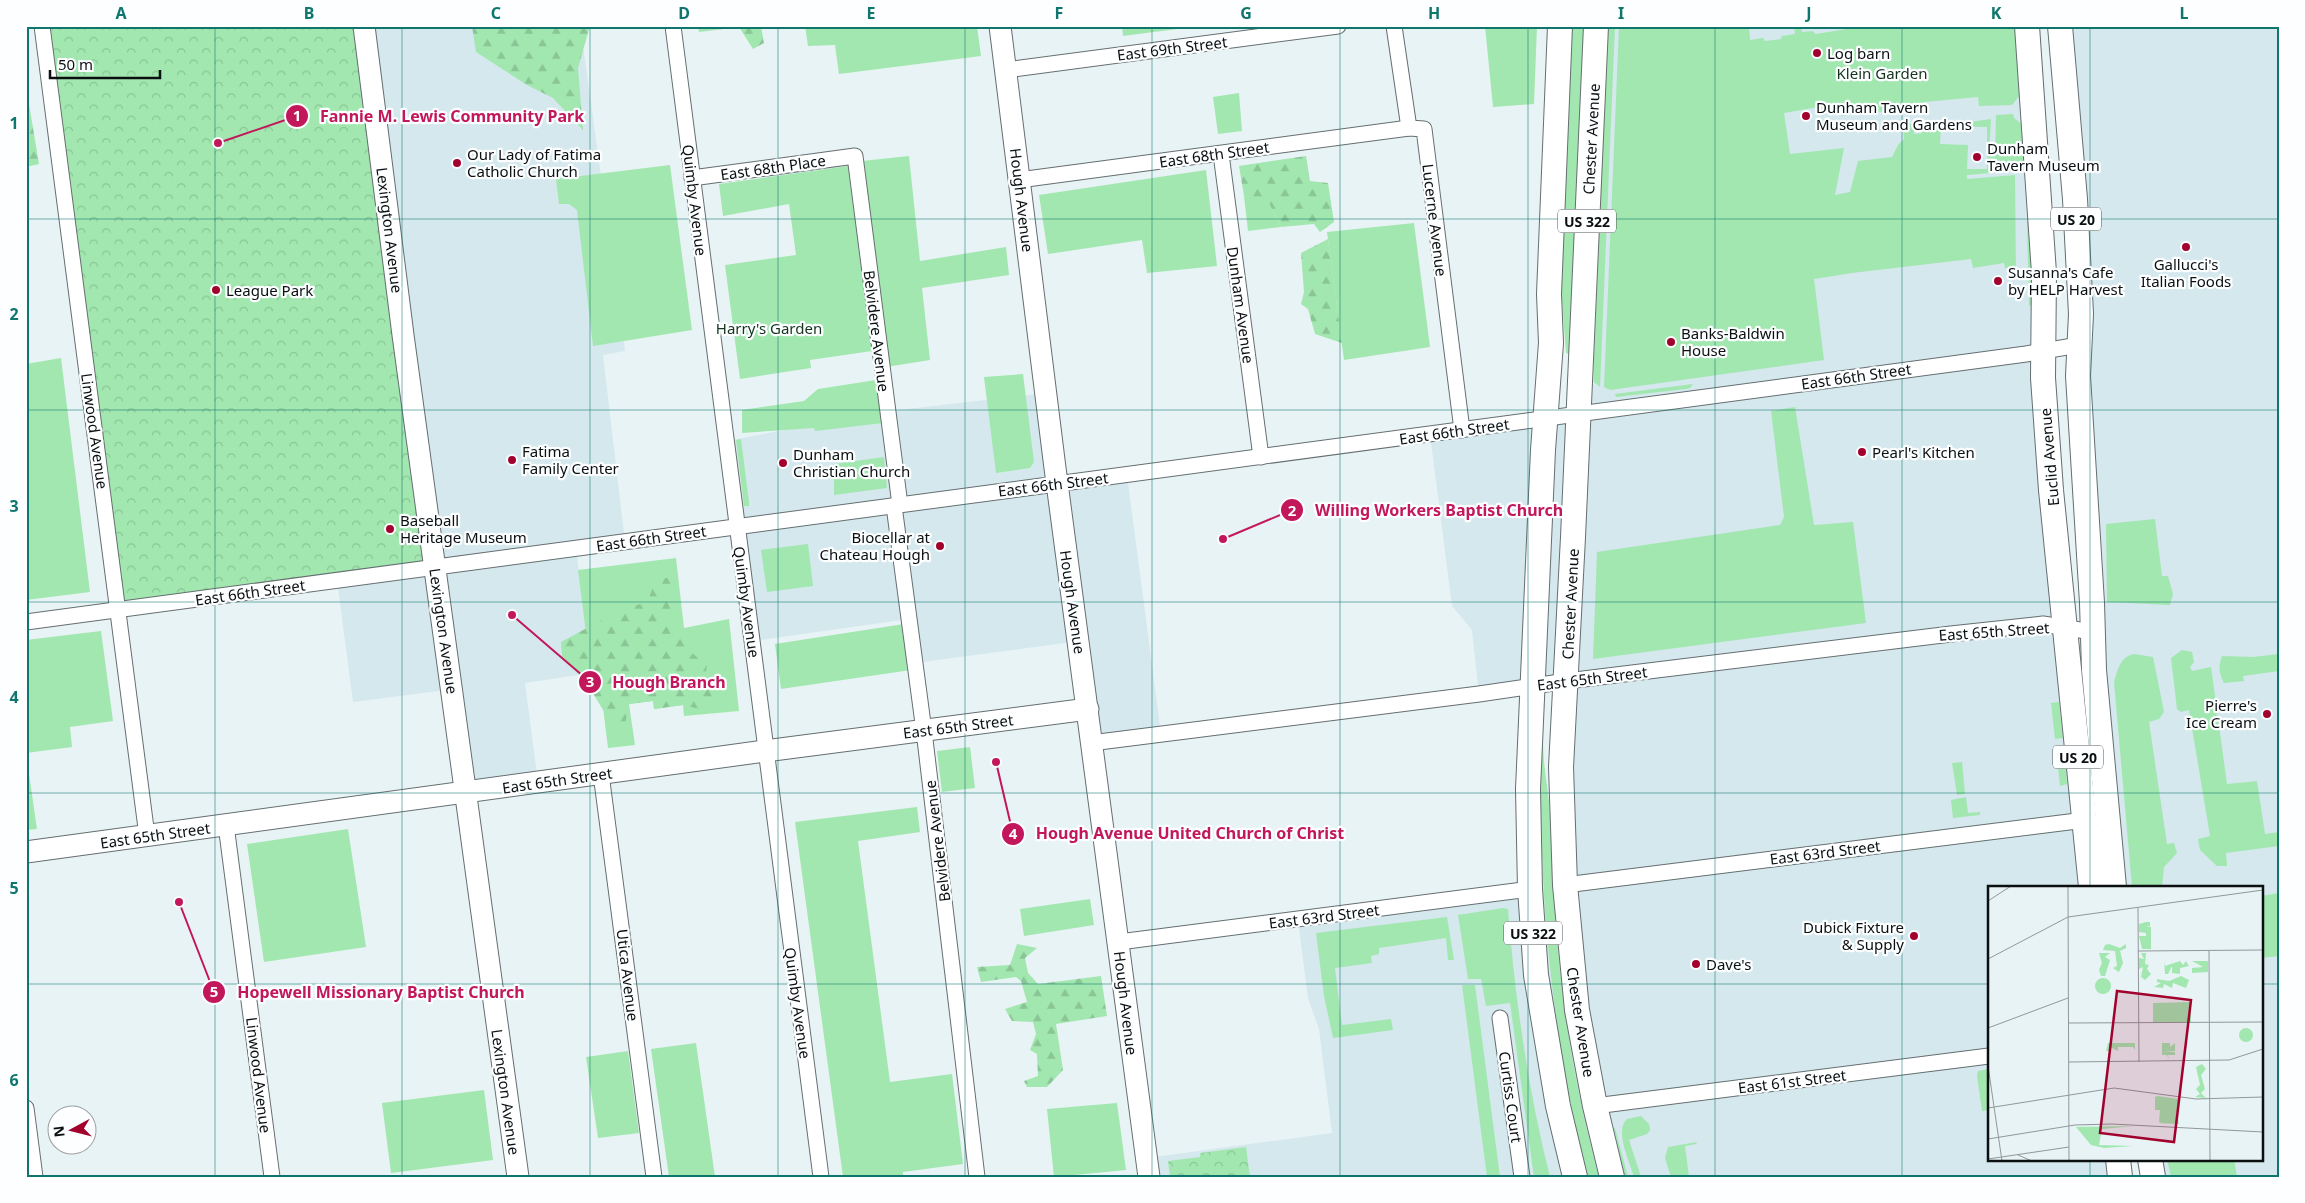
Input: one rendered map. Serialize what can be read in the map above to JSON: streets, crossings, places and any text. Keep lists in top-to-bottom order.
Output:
{
  "streets": {
    "main road": [
      "Chester Avenue",
      "US 20",
      "US 322",
      "Euclid Avenue"
    ],
    "street": [
      "East 69th Street",
      "East 68th Street",
      "East 68th Place",
      "Quimby Avenue",
      "Hough Avenue",
      "Lucerne Avenue",
      "Lexington Avenue",
      "Dunham Avenue",
      "Belvidere Avenue",
      "East 66th Street",
      "Linwood Avenue",
      "East 65th Street",
      "East 63rd Street",
      "Utica Avenue",
      "East 61st Street",
      "Curtiss Court"
    ]
  },
  "crossings": [
    ["East 69th Street", "Hough Avenue"],
    ["Chester Avenue", "East 66th Street"],
    ["Chester Avenue", "East 65th Street"],
    ["Chester Avenue", "East 63rd Street"],
    ["Chester Avenue", "East 61st Street"],
    ["East 68th Street", "Hough Avenue"],
    ["East 68th Street", "Lucerne Avenue"],
    ["East 68th Street", "Dunham Avenue"],
    ["East 68th Place", "Quimby Avenue"],
    ["East 68th Place", "Belvidere Avenue"],
    ["Quimby Avenue", "East 66th Street"],
    ["Quimby Avenue", "East 65th Street"],
    ["Hough Avenue", "East 66th Street"],
    ["Hough Avenue", "East 65th Street"],
    ["Hough Avenue", "East 63rd Street"],
    ["US 20", "East 66th Street"],
    ["US 20", "East 65th Street"],
    ["Lucerne Avenue", "East 66th Street"],
    ["US 322", "East 66th Street"],
    ["US 322", "East 65th Street"],
    ["US 322", "East 63rd Street"],
    ["Lexington Avenue", "East 66th Street"],
    ["Lexington Avenue", "East 65th Street"],
    ["Dunham Avenue", "East 66th Street"],
    ["Belvidere Avenue", "East 66th Street"],
    ["Belvidere Avenue", "East 65th Street"],
    ["East 66th Street", "Linwood Avenue"],
    ["East 66th Street", "Euclid Avenue"],
    ["Linwood Avenue", "East 65th Street"],
    ["Euclid Avenue", "East 65th Street"],
    ["Euclid Avenue", "East 63rd Street"],
    ["East 65th Street", "Utica Avenue"]
  ],
  "parks": ["Klein Garden", "Harry's Garden"],
  "places": [
    "Log barn",
    "Dunham Tavern Museum and Gardens",
    "Fannie M. Lewis Community Park",
    "Dunham Tavern Museum",
    "Our Lady of Fatima Catholic Church",
    "Gallucci's Italian Foods",
    "Susanna's Cafe by HELP Harvest",
    "League Park",
    "Banks-Baldwin House",
    "Pearl's Kitchen",
    "Fatima Family Center",
    "Dunham Christian Church",
    "Baseball Heritage Museum",
    "Willing Workers Baptist Church",
    "Biocellar at Chateau Hough",
    "Hough Branch",
    "Pierre's Ice Cream",
    "Hough Avenue United Church of Christ",
    "Hopewell Missionary Baptist Church",
    "Dubick Fixture & Supply",
    "Dave's"
  ],
  "scale_bar": "50 m",
  "north": "left",
  "grid": {
    "columns": [
      "A",
      "B",
      "C",
      "D",
      "E",
      "F",
      "G",
      "H",
      "I",
      "J",
      "K",
      "L"
    ],
    "rows": [
      "1",
      "2",
      "3",
      "4",
      "5",
      "6"
    ]
  }
}
